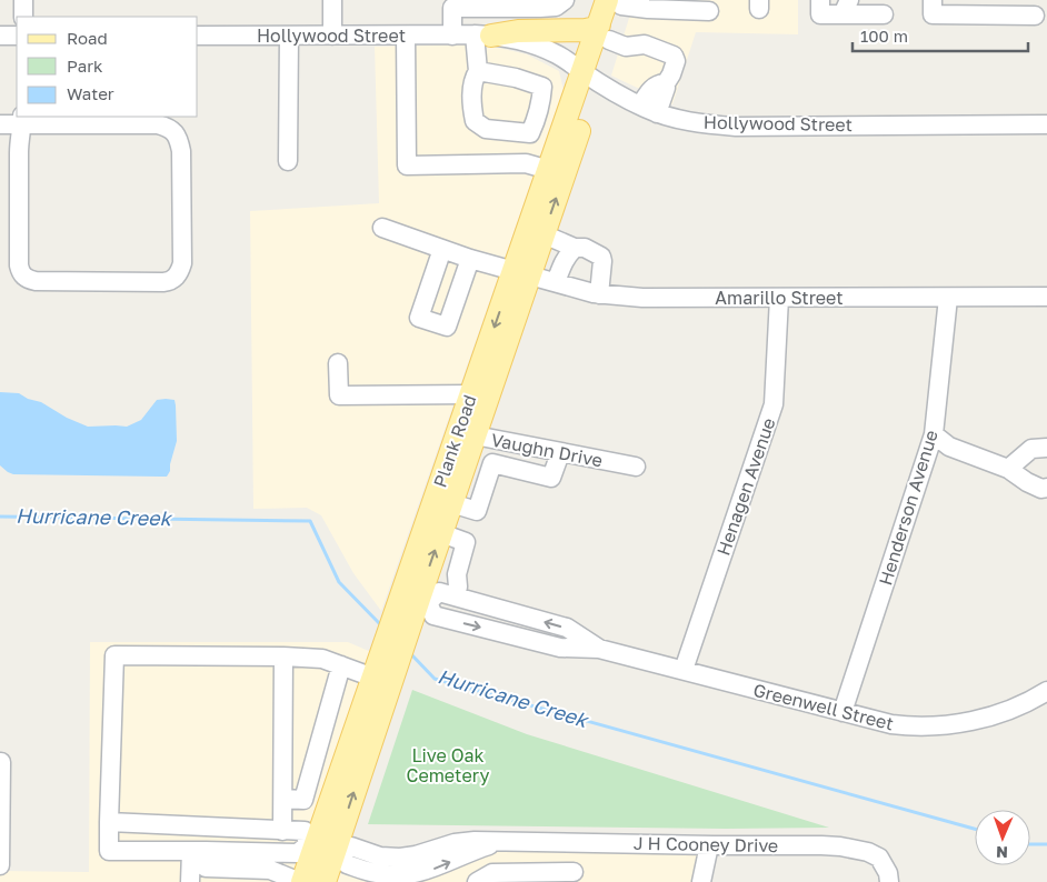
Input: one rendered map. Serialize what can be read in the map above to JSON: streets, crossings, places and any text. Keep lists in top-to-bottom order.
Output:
{
  "streets": {
    "main road": ["Plank Road"],
    "street": [
      "Hollywood Street",
      "Amarillo Street",
      "Vaughn Drive",
      "Henagen Avenue",
      "Henderson Avenue",
      "Greenwell Street",
      "J H Cooney Drive"
    ]
  },
  "crossings": [
    ["Hollywood Street", "Plank Road"],
    ["Amarillo Street", "Plank Road"],
    ["Amarillo Street", "Henagen Avenue"],
    ["Amarillo Street", "Henderson Avenue"],
    ["Plank Road", "Vaughn Drive"],
    ["Plank Road", "Greenwell Street"],
    ["Plank Road", "J H Cooney Drive"],
    ["Henagen Avenue", "Greenwell Street"],
    ["Henderson Avenue", "Greenwell Street"]
  ],
  "water": ["Hurricane Creek"],
  "parks": ["Live Oak Cemetery"],
  "legend": ["Road", "Park", "Water"],
  "scale_bar": "100 m",
  "north": "bottom"
}
